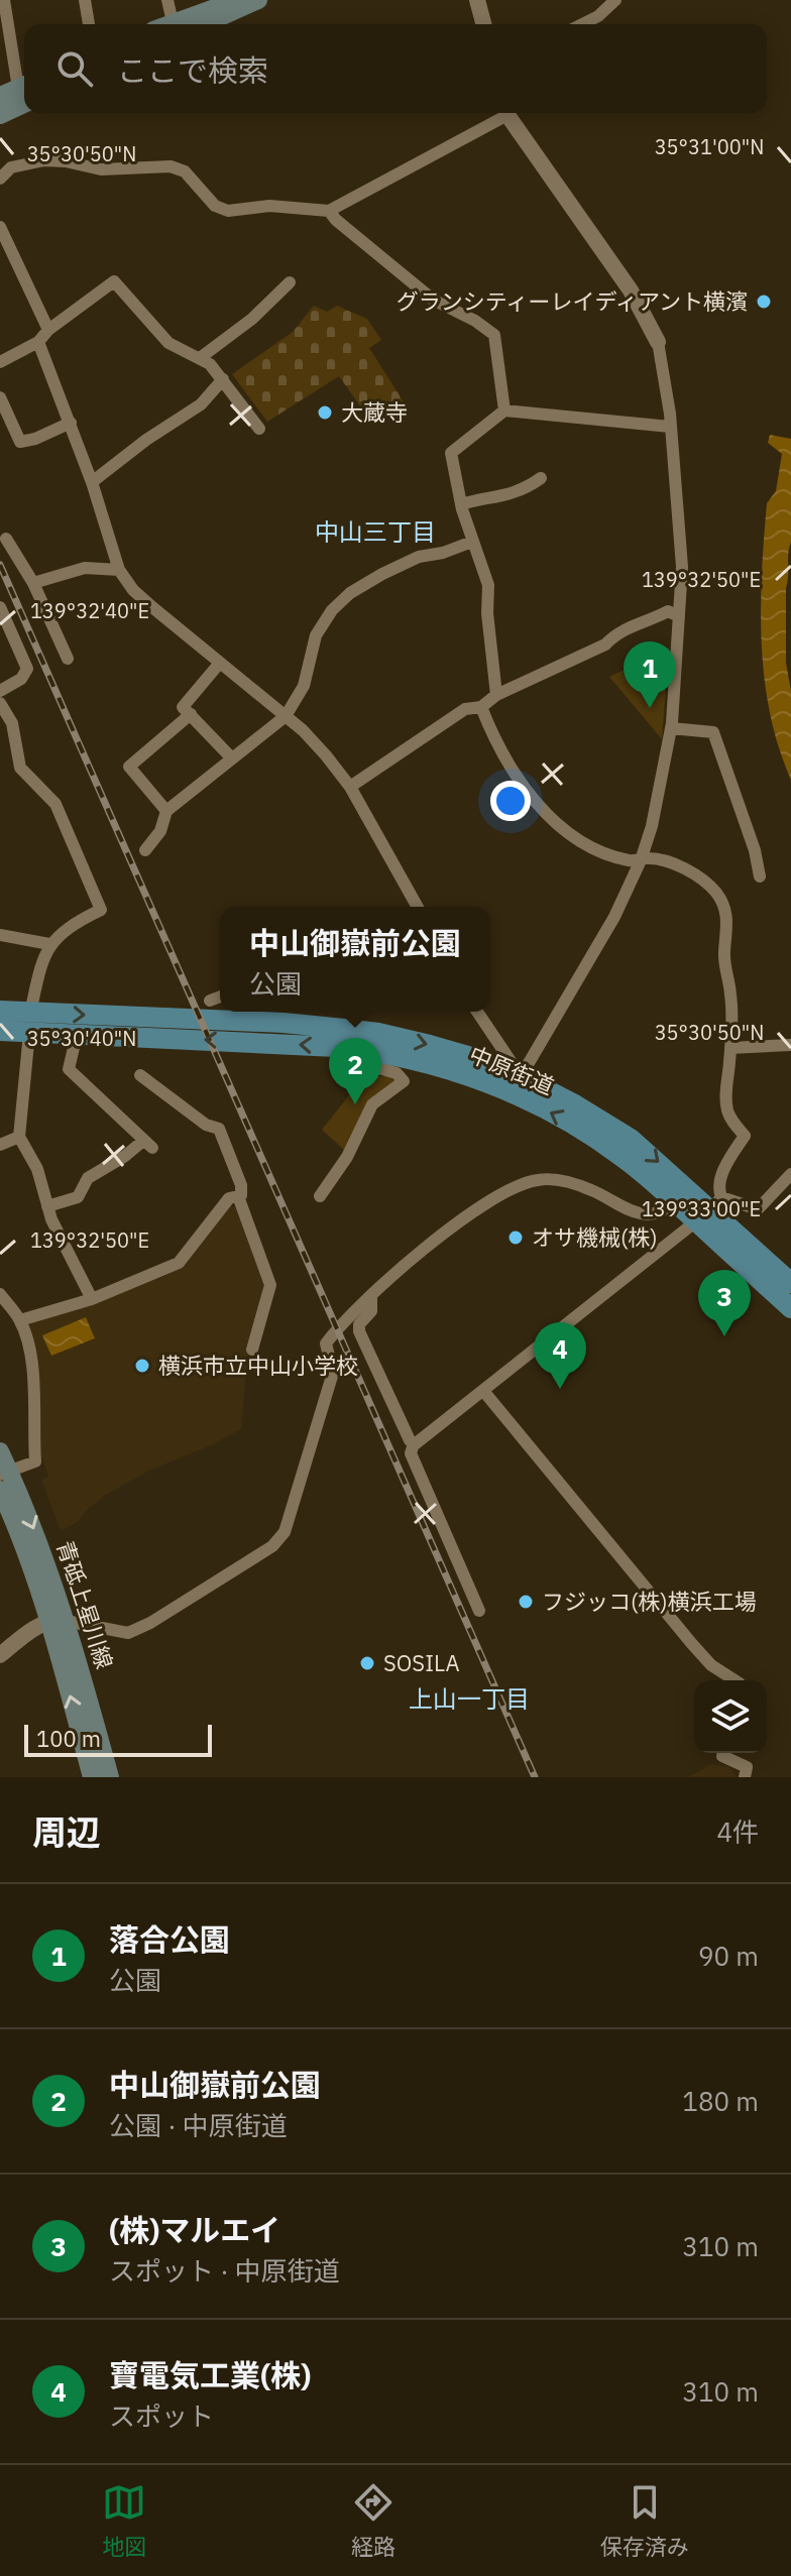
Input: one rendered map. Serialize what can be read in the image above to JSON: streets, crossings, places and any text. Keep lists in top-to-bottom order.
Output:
{
  "streets": {
    "main road": ["中原街道", "青砥上星川線"]
  },
  "districts": ["中山三丁目", "上山一丁目"],
  "places": [
    "グランシティーレイディアント横濱",
    "大蔵寺",
    "オサ機械(株)",
    "横浜市立中山小学校",
    "フジッコ(株)横浜工場",
    "SOSILA"
  ],
  "scale_bar": "100 m",
  "page": {
    "search": "ここで検索",
    "pins": [
      "1",
      "2",
      "3",
      "4"
    ],
    "popup": ["中山御嶽前公園", "公園"],
    "scale": "100 m",
    "heading": ["周辺", "4件"],
    "list": [
      {
        "mark": "1",
        "name": "落合公園",
        "note": "公園",
        "value": "90 m"
      },
      {
        "mark": "2",
        "name": "中山御嶽前公園",
        "note": "公園 · 中原街道",
        "value": "180 m"
      },
      {
        "mark": "3",
        "name": "(株)マルエイ",
        "note": "スポット · 中原街道",
        "value": "310 m"
      },
      {
        "mark": "4",
        "name": "寶電気工業(株)",
        "note": "スポット",
        "value": "310 m"
      }
    ],
    "nav": ["地図", "経路", "保存済み"]
  },
  "coordinates": [
    "35°31'00\"N",
    "35°30'50\"N",
    "139°32'50\"E",
    "139°32'40\"E",
    "35°30'40\"N",
    "139°33'00\"E"
  ]
}
